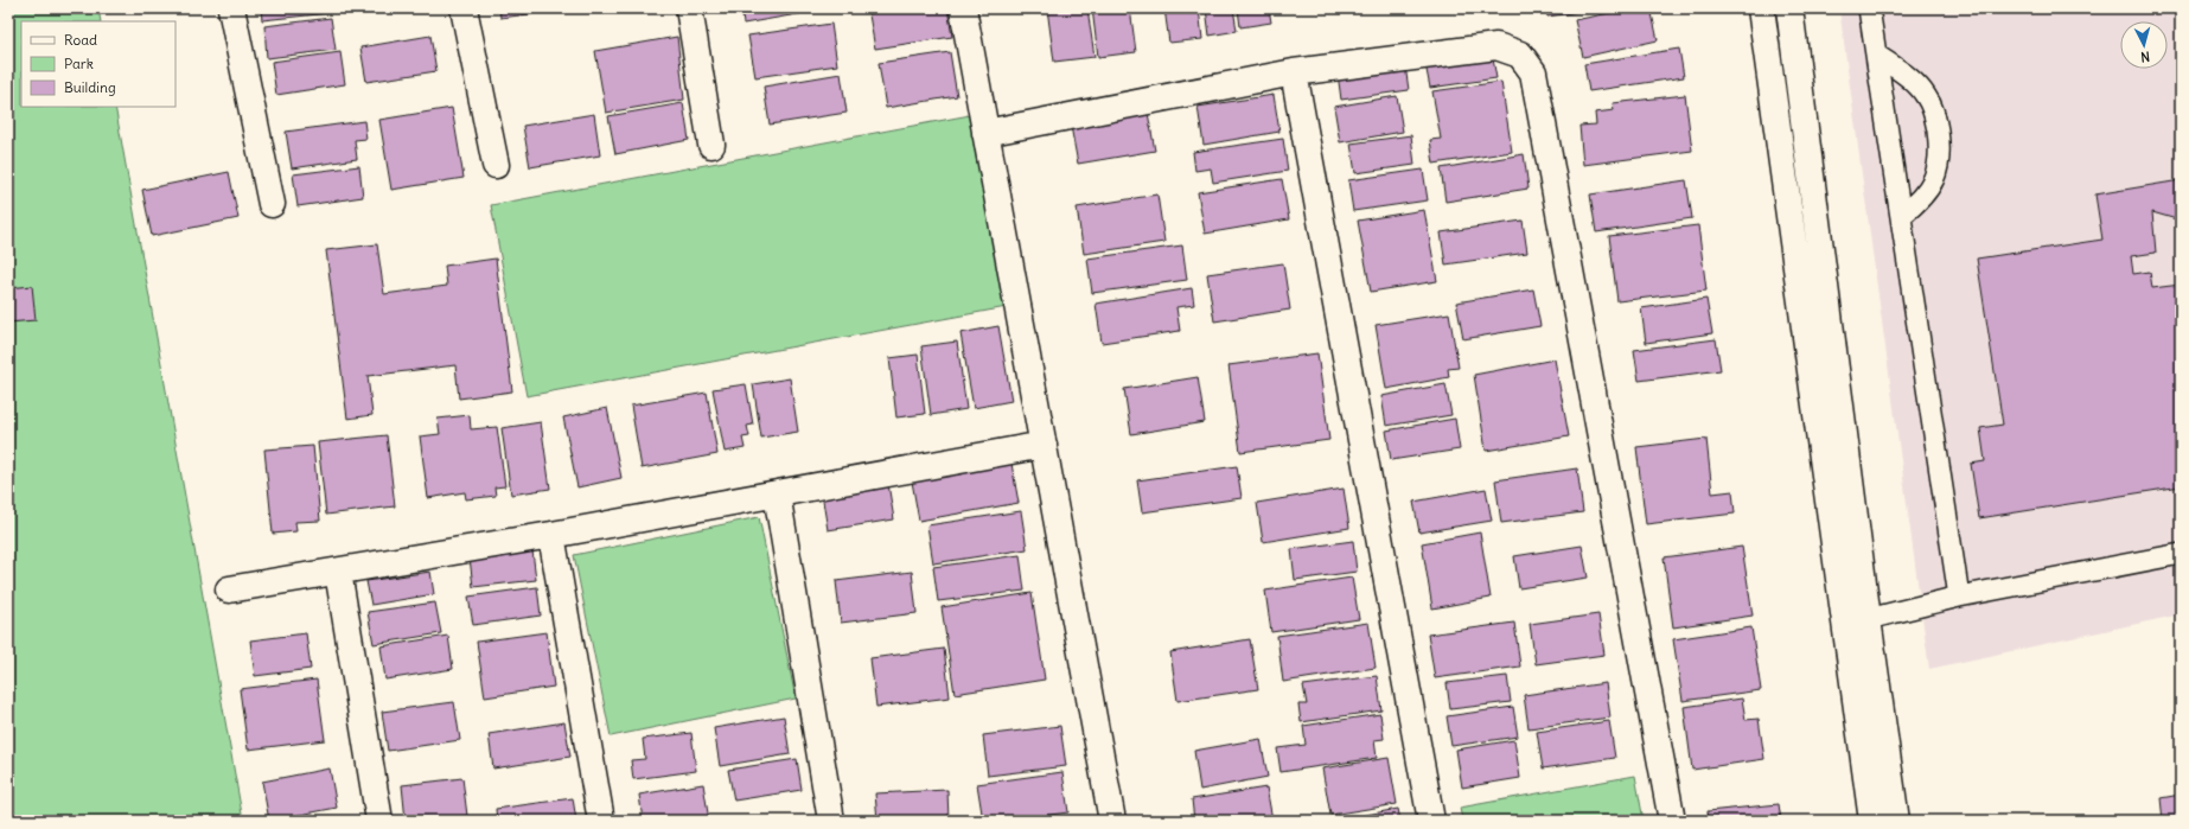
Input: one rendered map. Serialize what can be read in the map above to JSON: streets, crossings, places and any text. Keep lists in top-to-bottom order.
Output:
{
  "legend": ["Road", "Park", "Building"],
  "north": "bottom"
}
